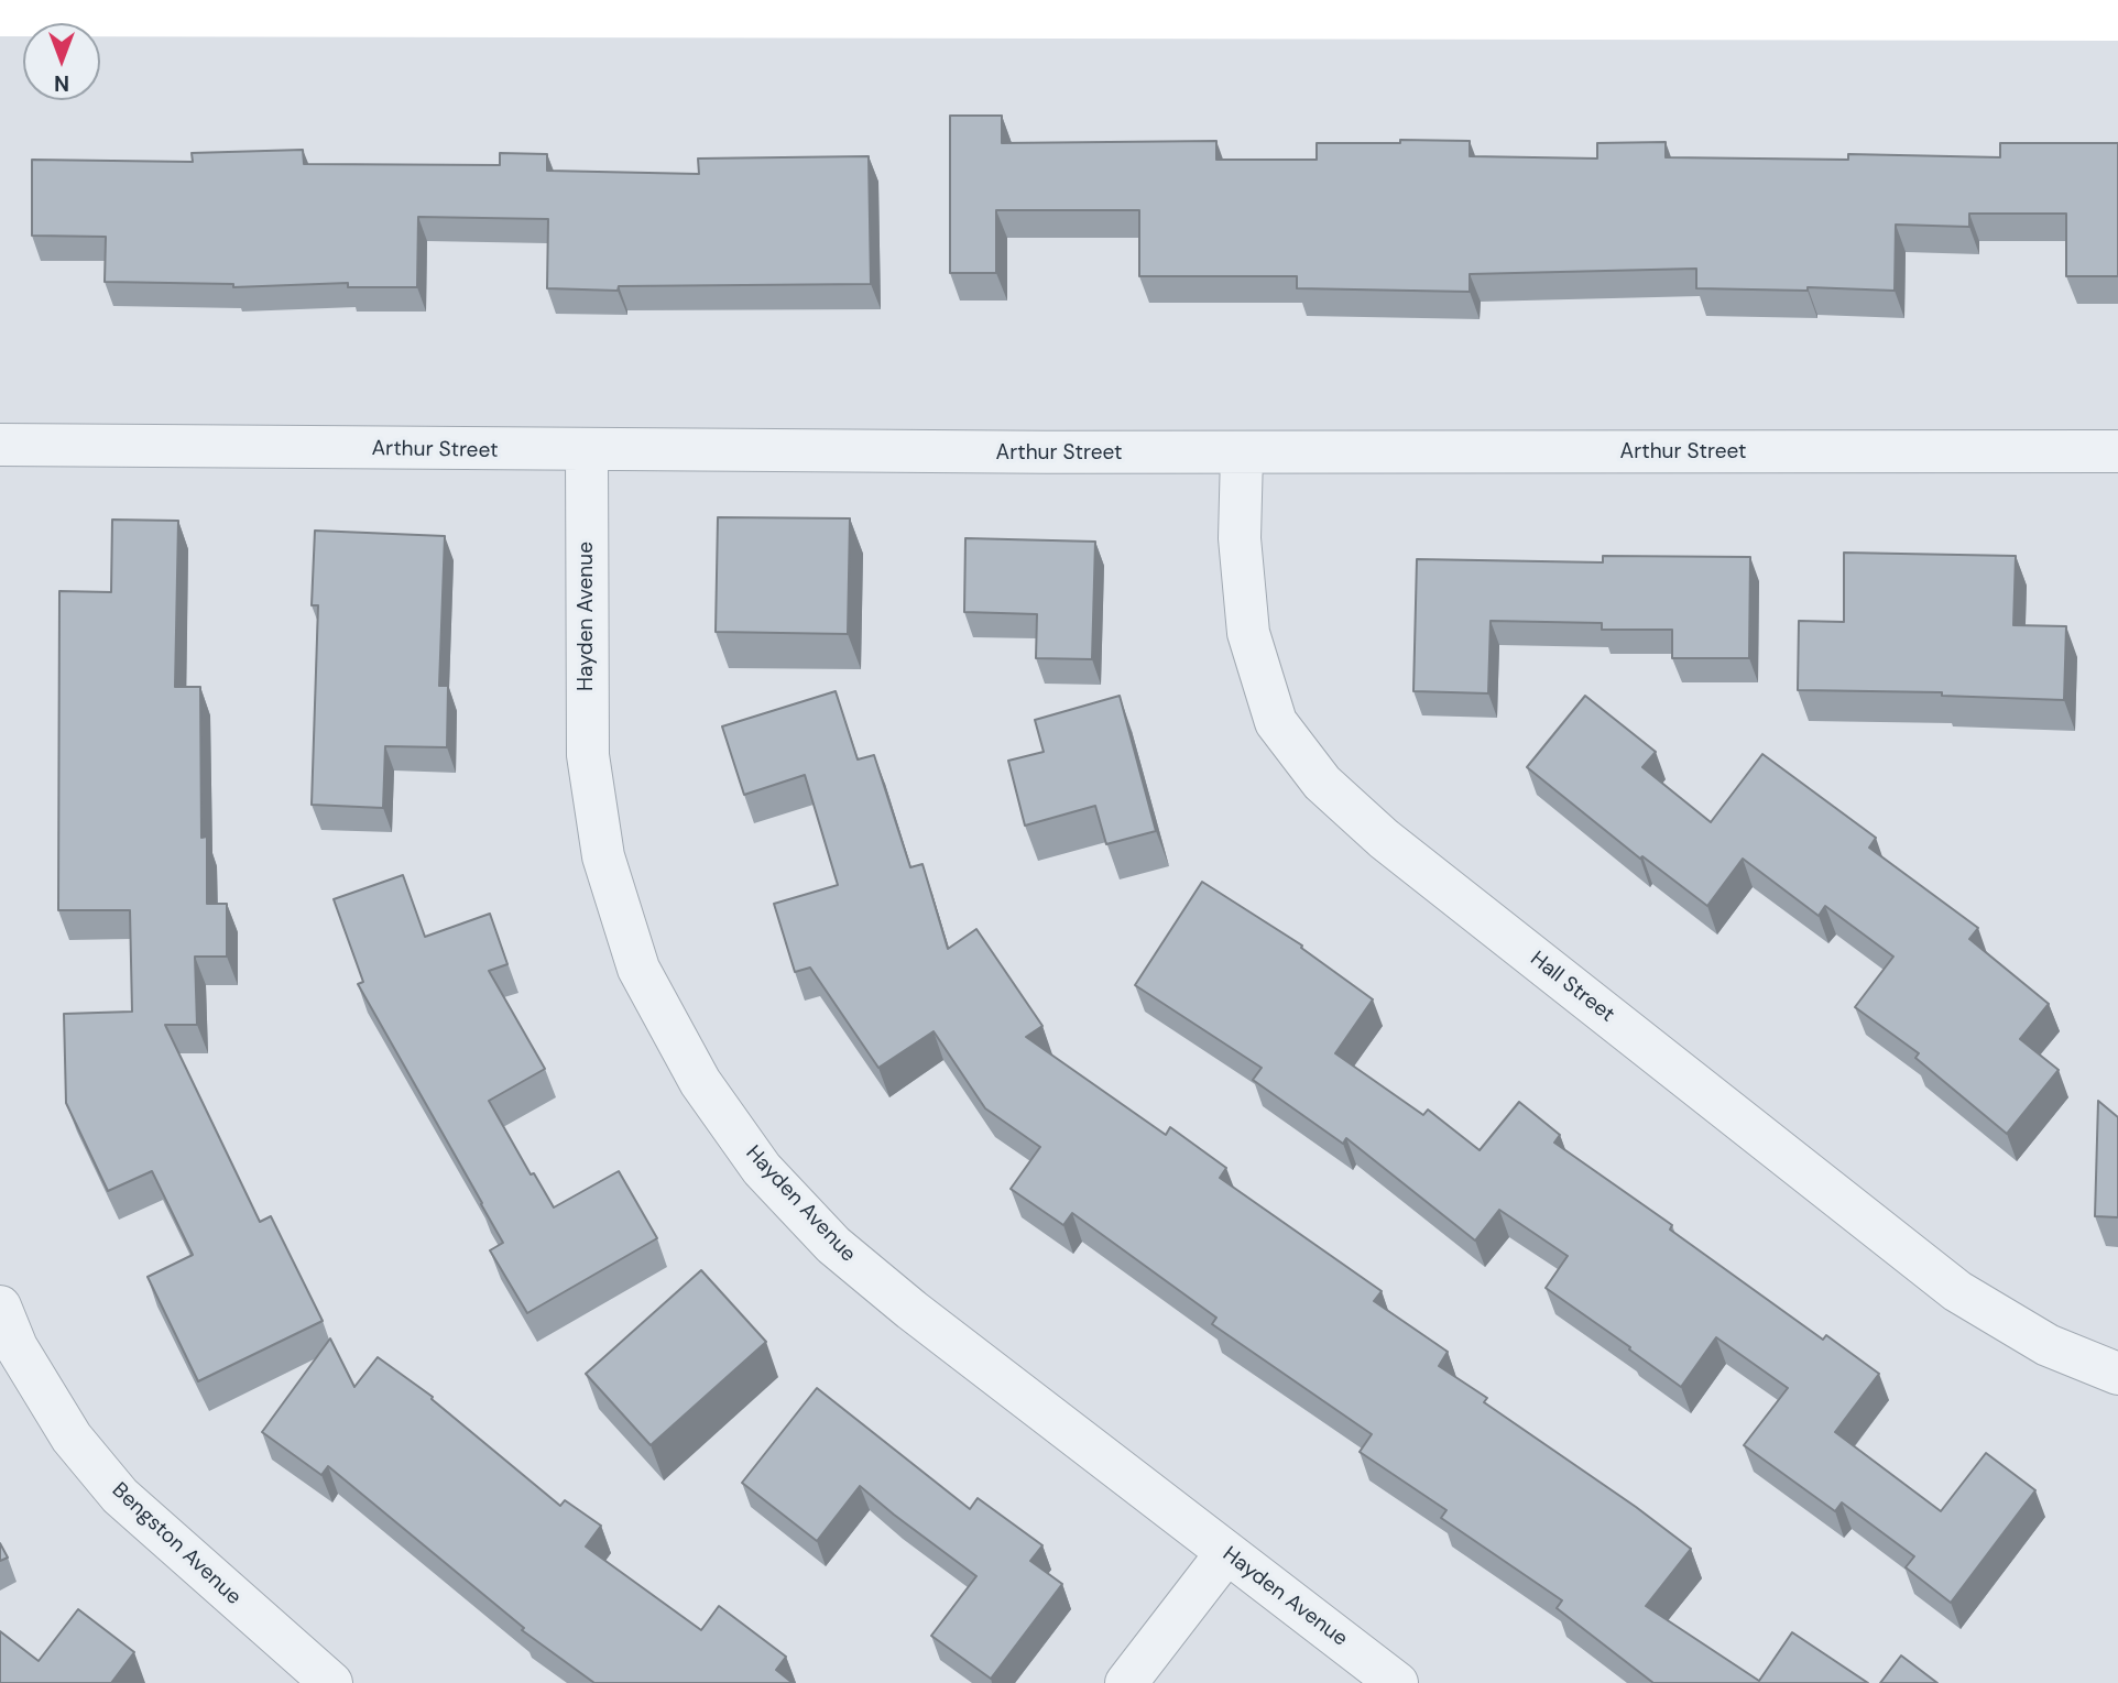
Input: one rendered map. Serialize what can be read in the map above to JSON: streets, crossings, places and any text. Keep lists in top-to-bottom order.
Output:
{
  "streets": {
    "street": [
      "Arthur Street",
      "Hayden Avenue",
      "Hall Street",
      "Bengston Avenue"
    ]
  },
  "crossings": [
    ["Arthur Street", "Hayden Avenue"],
    ["Arthur Street", "Hall Street"]
  ],
  "north": "bottom"
}
